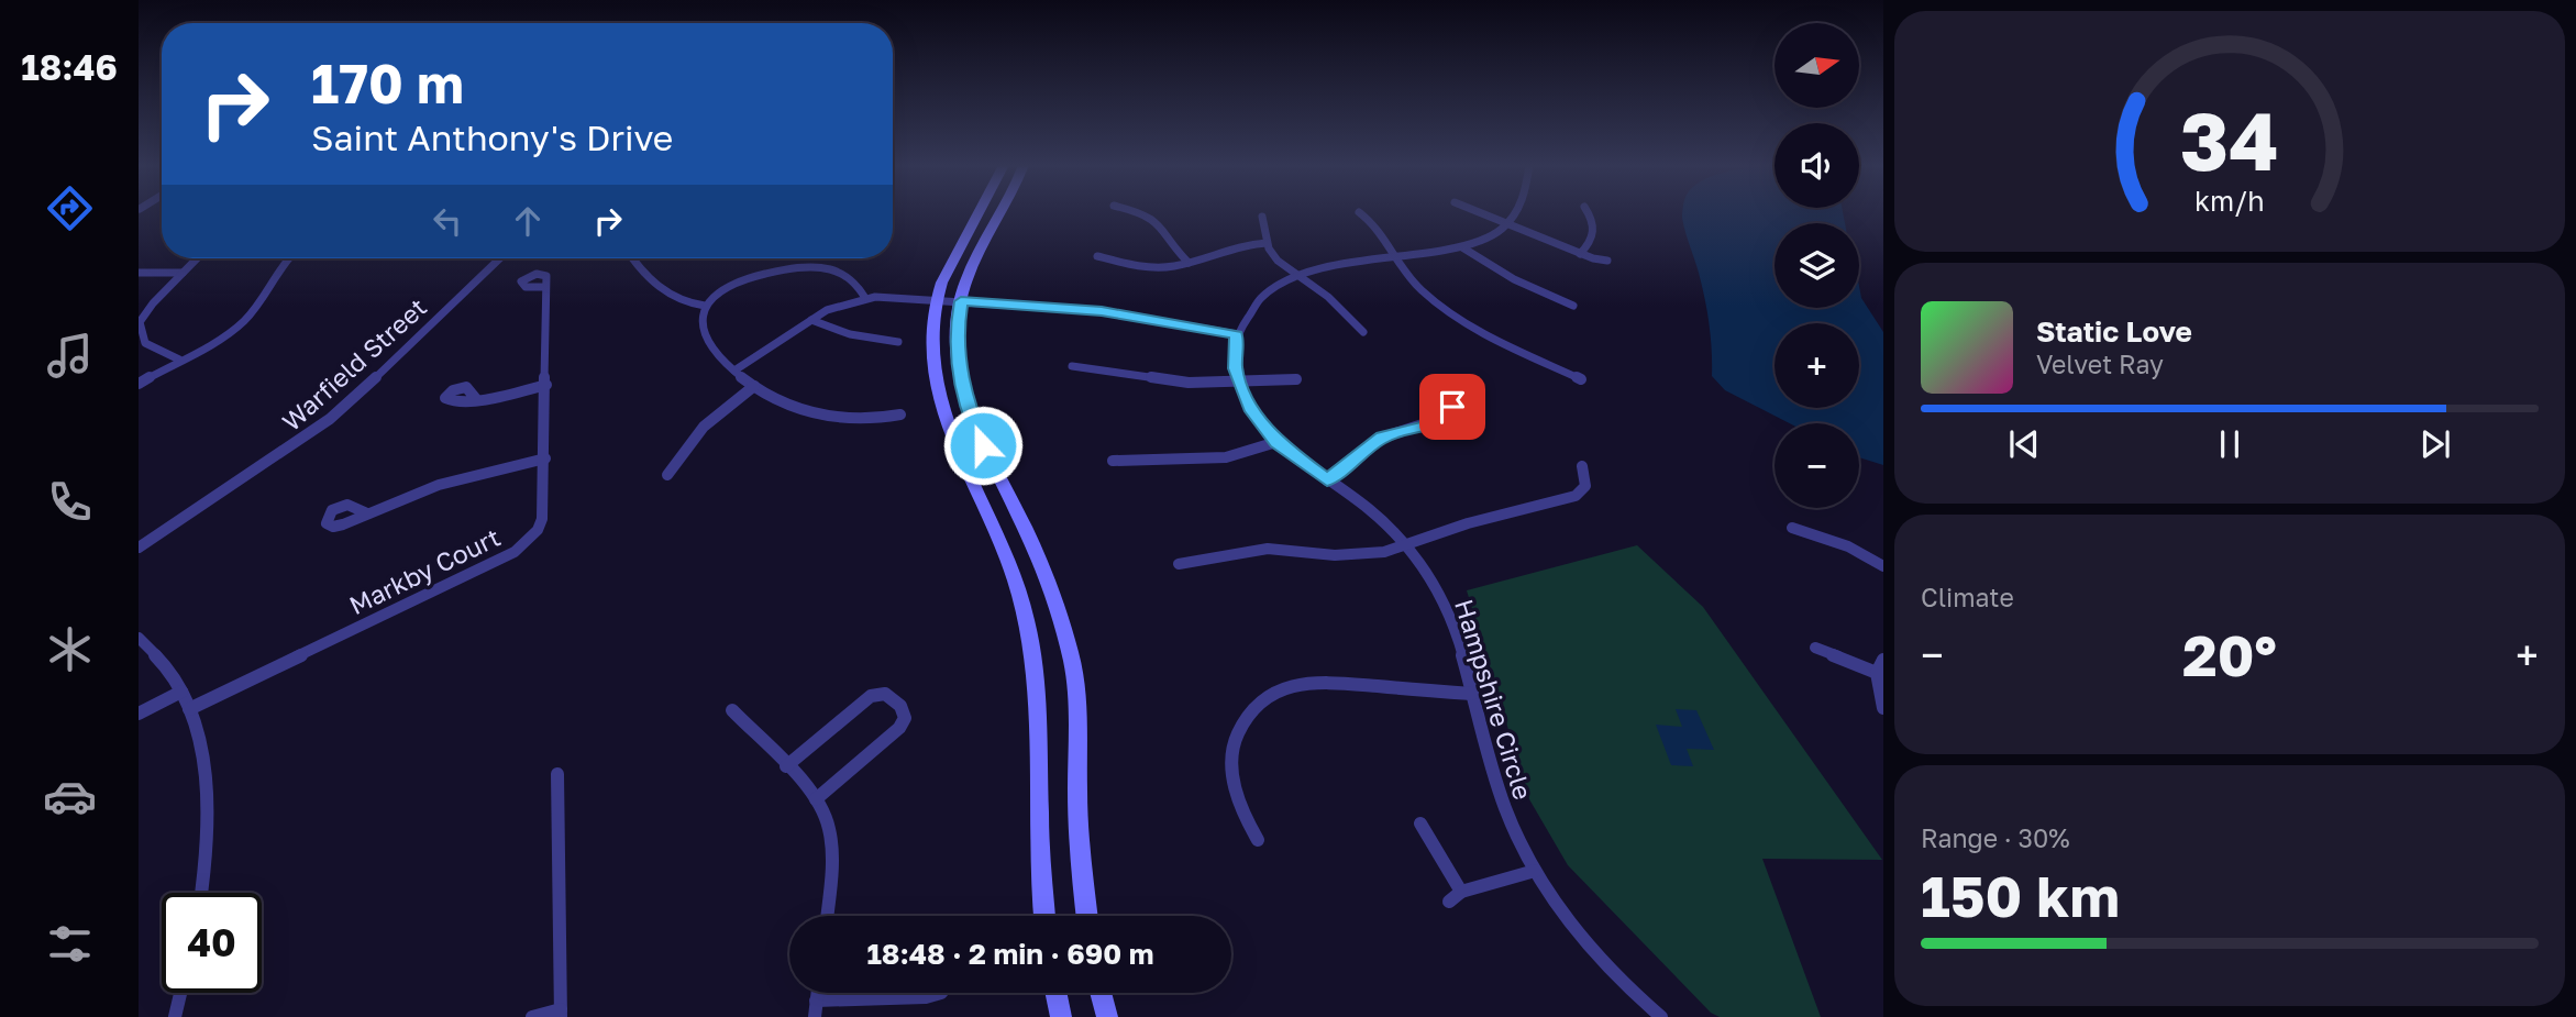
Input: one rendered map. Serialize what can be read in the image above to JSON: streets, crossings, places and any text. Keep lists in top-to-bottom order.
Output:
{
  "streets": {
    "street": ["Warfield Street", "Markby Court", "Hampshire Circle"]
  },
  "north": "right",
  "page": {
    "tabs": "18:46",
    "map_buttons": ["+", "−"],
    "turn": ["170 m", "Saint Anthony's Drive"],
    "song": ["Static Love", "Velvet Ray"],
    "tile": [
      "Climate",
      ["Range · 30%", "150 km"]
    ],
    "heat": ["−", "20°", "+"],
    "limit": "40",
    "trip": "18:48 · 2 min · 690 m",
    "gauge": ["34", "km/h"]
  }
}
